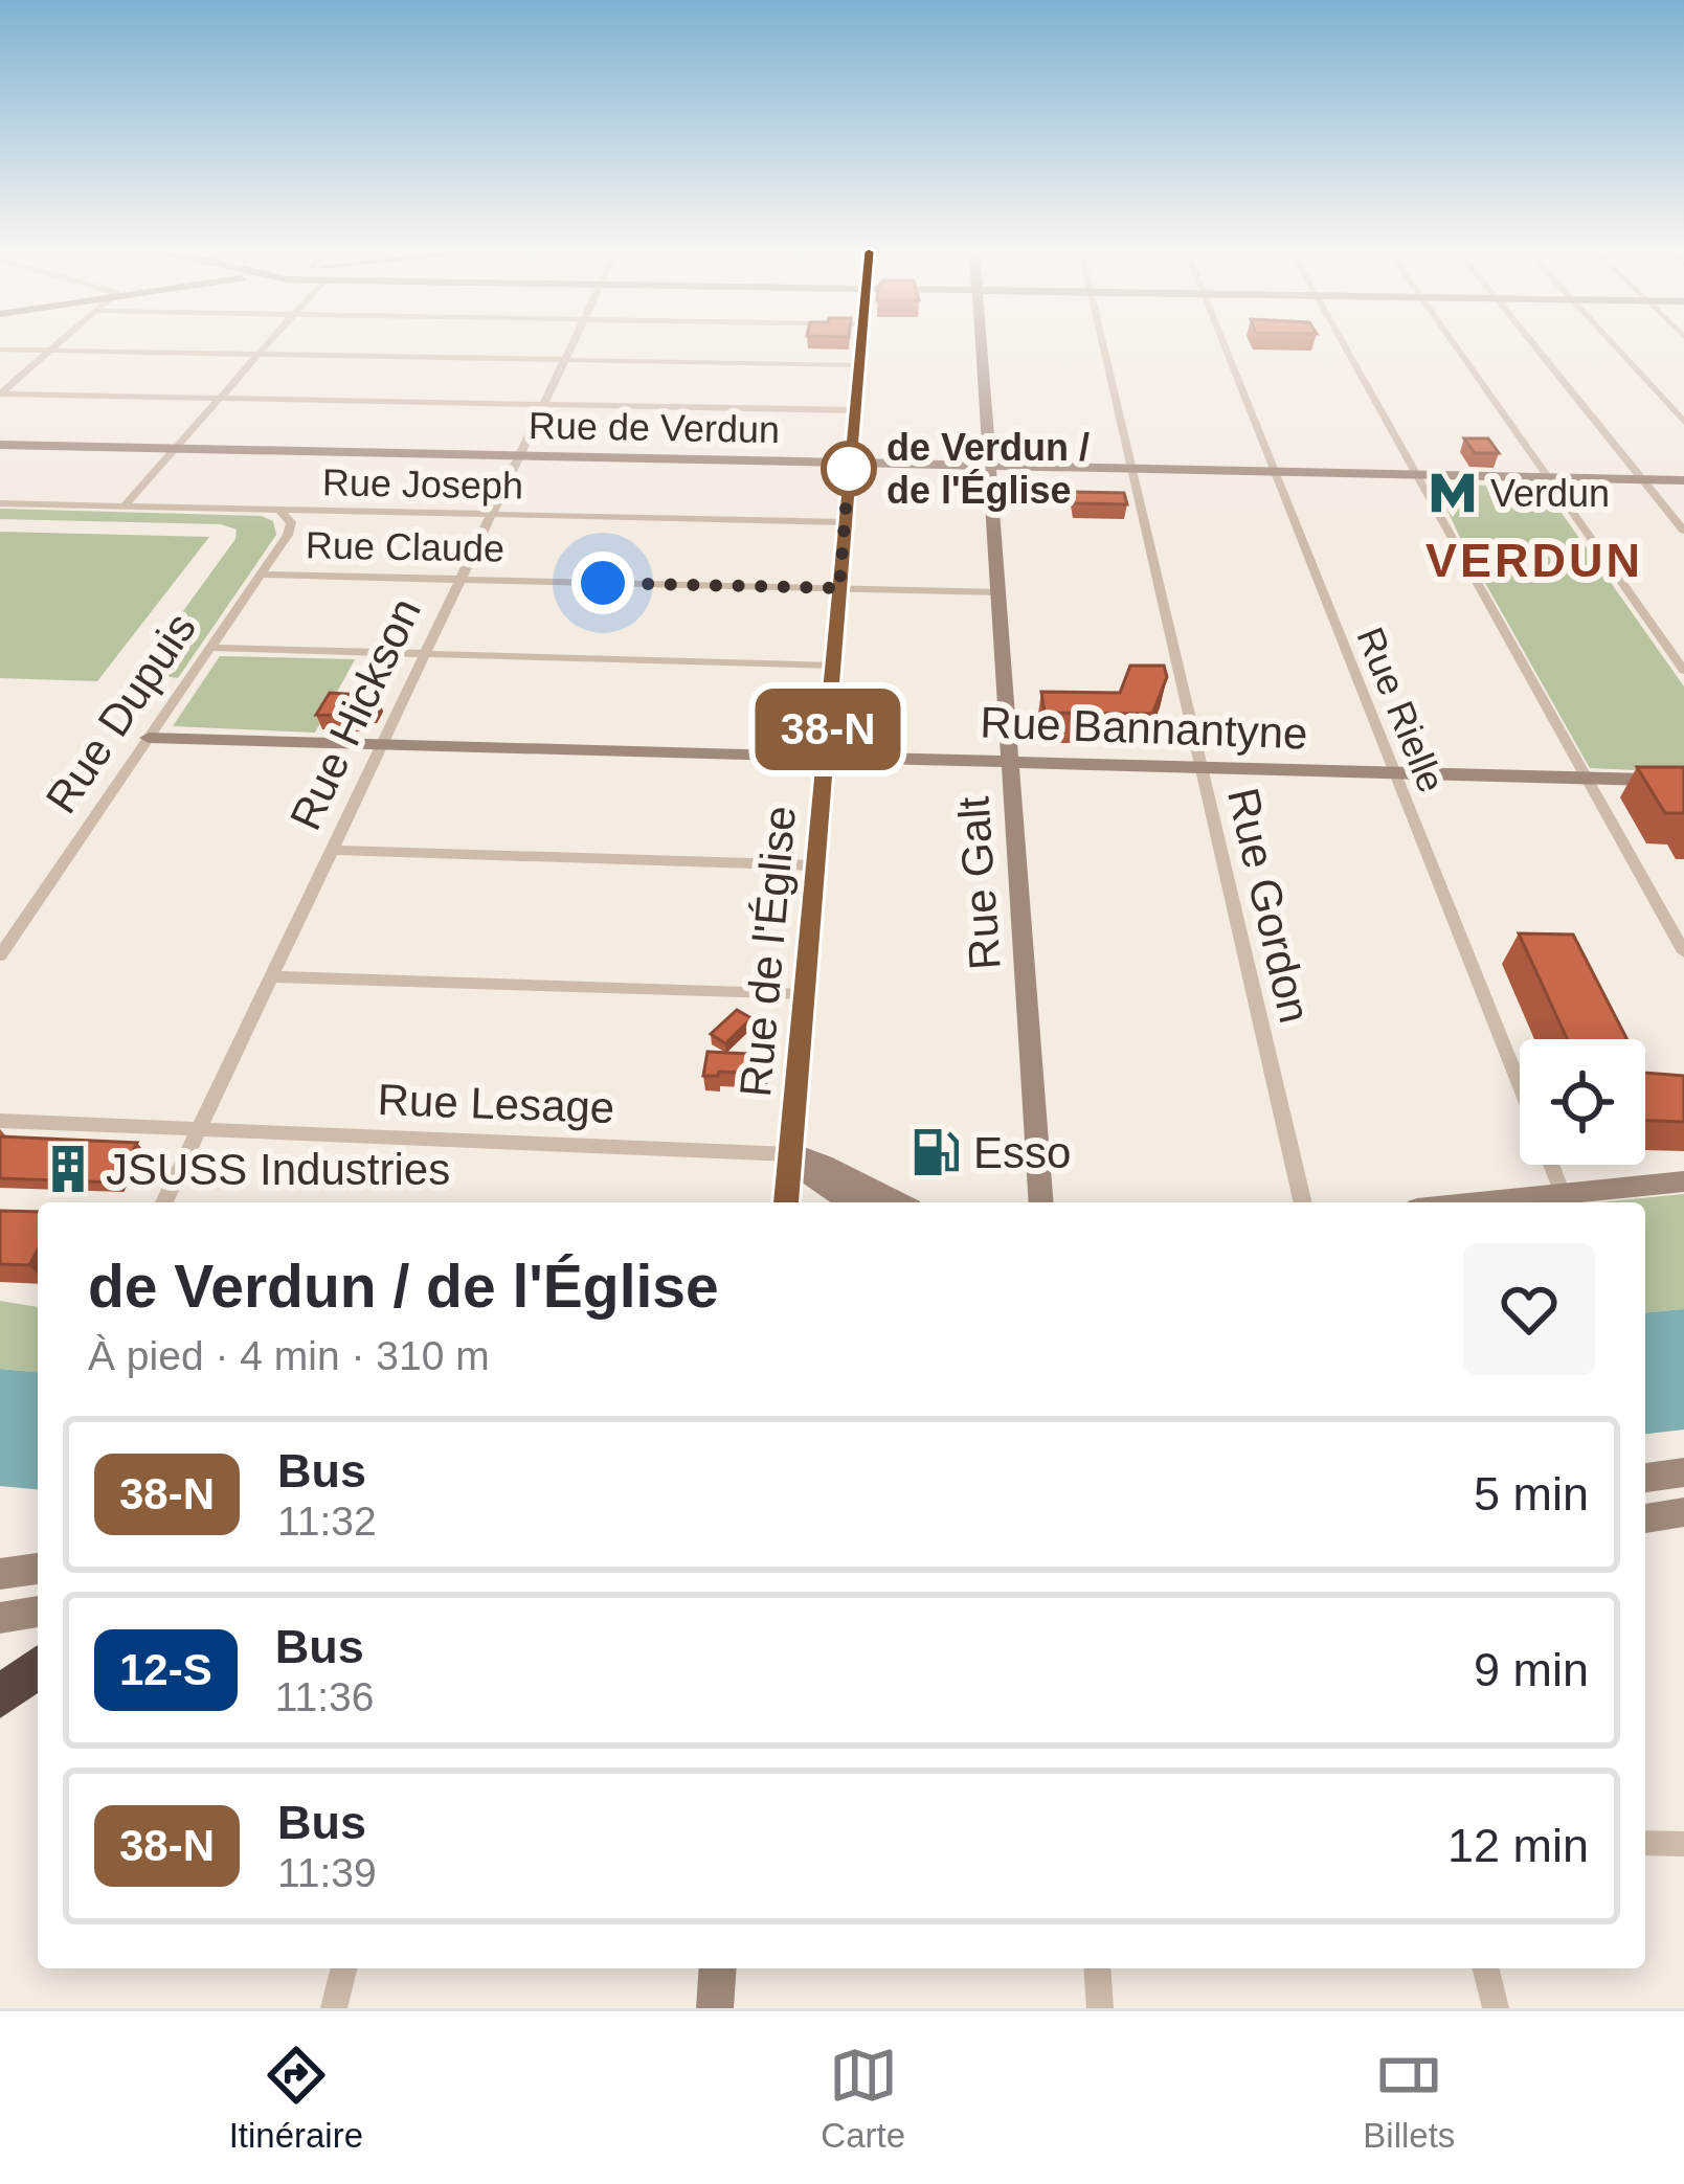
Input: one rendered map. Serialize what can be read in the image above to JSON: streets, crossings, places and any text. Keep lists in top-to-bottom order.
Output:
{
  "streets": {
    "main road": [
      "Rue de Verdun",
      "Rue Bannantyne",
      "Rue Galt",
      "Rue de l'Église"
    ],
    "street": [
      "Rue Joseph",
      "Rue Claude",
      "Rue Rielle",
      "Rue Dupuis",
      "Rue Hickson",
      "Rue Gordon",
      "Rue Lesage"
    ]
  },
  "crossings": [
    ["Rue de Verdun", "Rue Rielle"],
    ["Rue de Verdun", "Rue Hickson"],
    ["Rue de Verdun", "Rue Galt"],
    ["Rue de Verdun", "Rue Gordon"],
    ["Rue de Verdun", "Rue de l'Église"],
    ["Rue Joseph", "Rue Dupuis"],
    ["Rue Joseph", "Rue Hickson"],
    ["Rue Joseph", "Rue de l'Église"],
    ["Rue Claude", "Rue Dupuis"],
    ["Rue Claude", "Rue Hickson"],
    ["Rue Claude", "Rue Galt"],
    ["Rue Claude", "Rue de l'Église"],
    ["Rue Rielle", "Rue Bannantyne"],
    ["Rue Dupuis", "Rue Bannantyne"],
    ["Rue Hickson", "Rue Bannantyne"],
    ["Rue Hickson", "Rue Lesage"],
    ["Rue Bannantyne", "Rue Galt"],
    ["Rue Bannantyne", "Rue Gordon"],
    ["Rue Bannantyne", "Rue de l'Église"],
    ["Rue de l'Église", "Rue Lesage"]
  ],
  "districts": ["VERDUN"],
  "places": {
    "other": ["de Verdun / de l'Église"],
    "metro station": ["Verdun"],
    "fuel station": ["Esso"],
    "building": ["JSUSS Industries"]
  },
  "lines": ["bus line 38-N"],
  "page": {
    "on_map": "38-N",
    "heading": ["de Verdun / de l'Église", "À pied · 4 min · 310 m"],
    "list": [
      {
        "mark": "38-N",
        "name": "Bus",
        "note": "11:32",
        "value": "5 min"
      },
      {
        "mark": "12-S",
        "name": "Bus",
        "note": "11:36",
        "value": "9 min"
      },
      {
        "mark": "38-N",
        "name": "Bus",
        "note": "11:39",
        "value": "12 min"
      }
    ],
    "tabs": ["Itinéraire", "Carte", "Billets"]
  }
}
